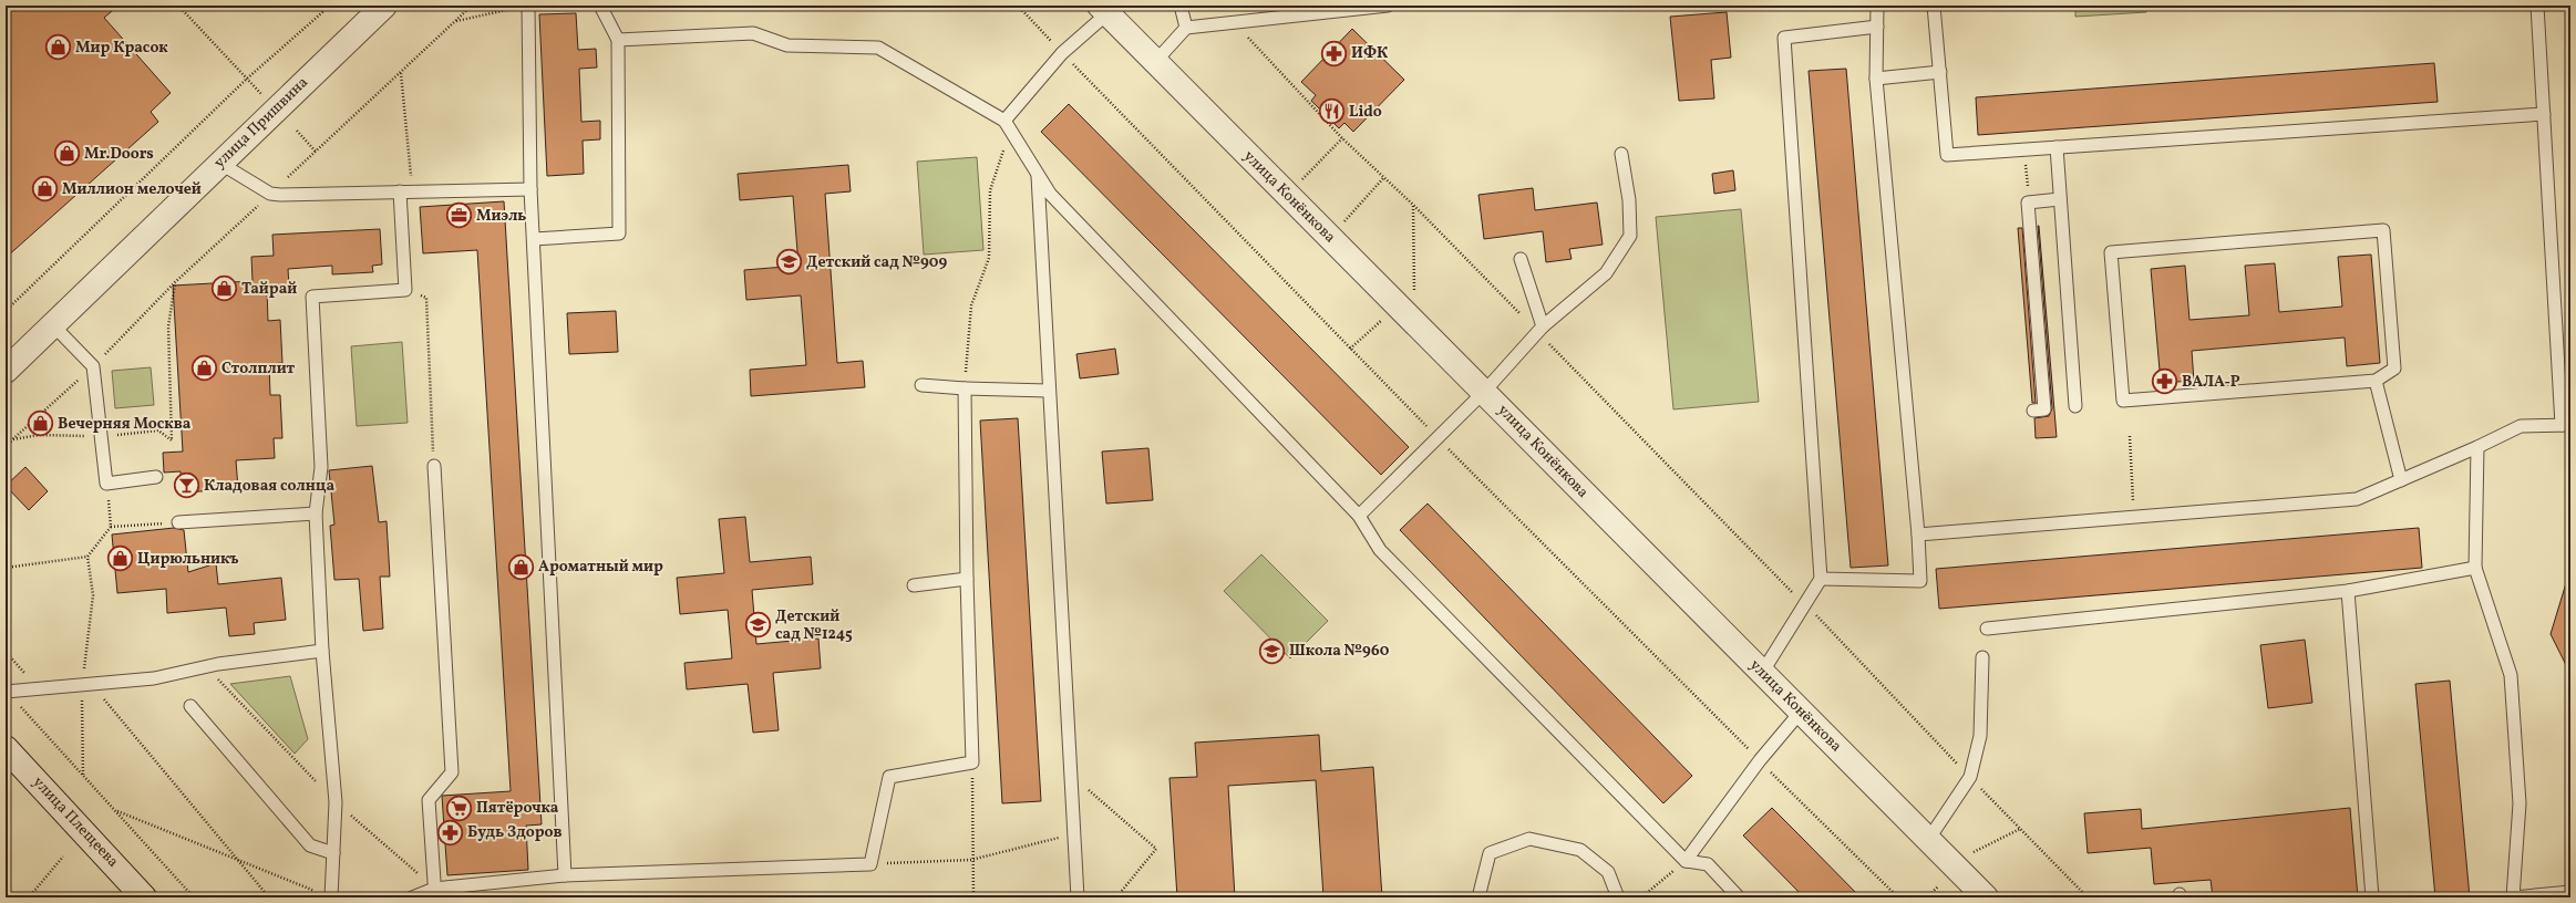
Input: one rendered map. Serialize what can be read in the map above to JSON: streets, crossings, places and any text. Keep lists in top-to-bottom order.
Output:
{
  "streets": {
    "street": ["улица Пришвина", "улица Конёнкова", "улица Плещеева"]
  },
  "places": {
    "shop": [
      "Мир Красок",
      "Mr.Doors",
      "Миллион мелочей",
      "Тайрай",
      "Столплит",
      "Вечерняя Москва",
      "Цирюльникъ",
      "Ароматный мир"
    ],
    "pharmacy": ["ИФК", "ВАЛА-Р", "Будь Здоров"],
    "restaurant": ["Lido"],
    "office": ["Миэль"],
    "school or university": ["Детский сад №909", "Детский сад №1245", "Школа №960"],
    "bar": ["Кладовая солнца"],
    "supermarket": ["Пятёрочка"]
  }
}
